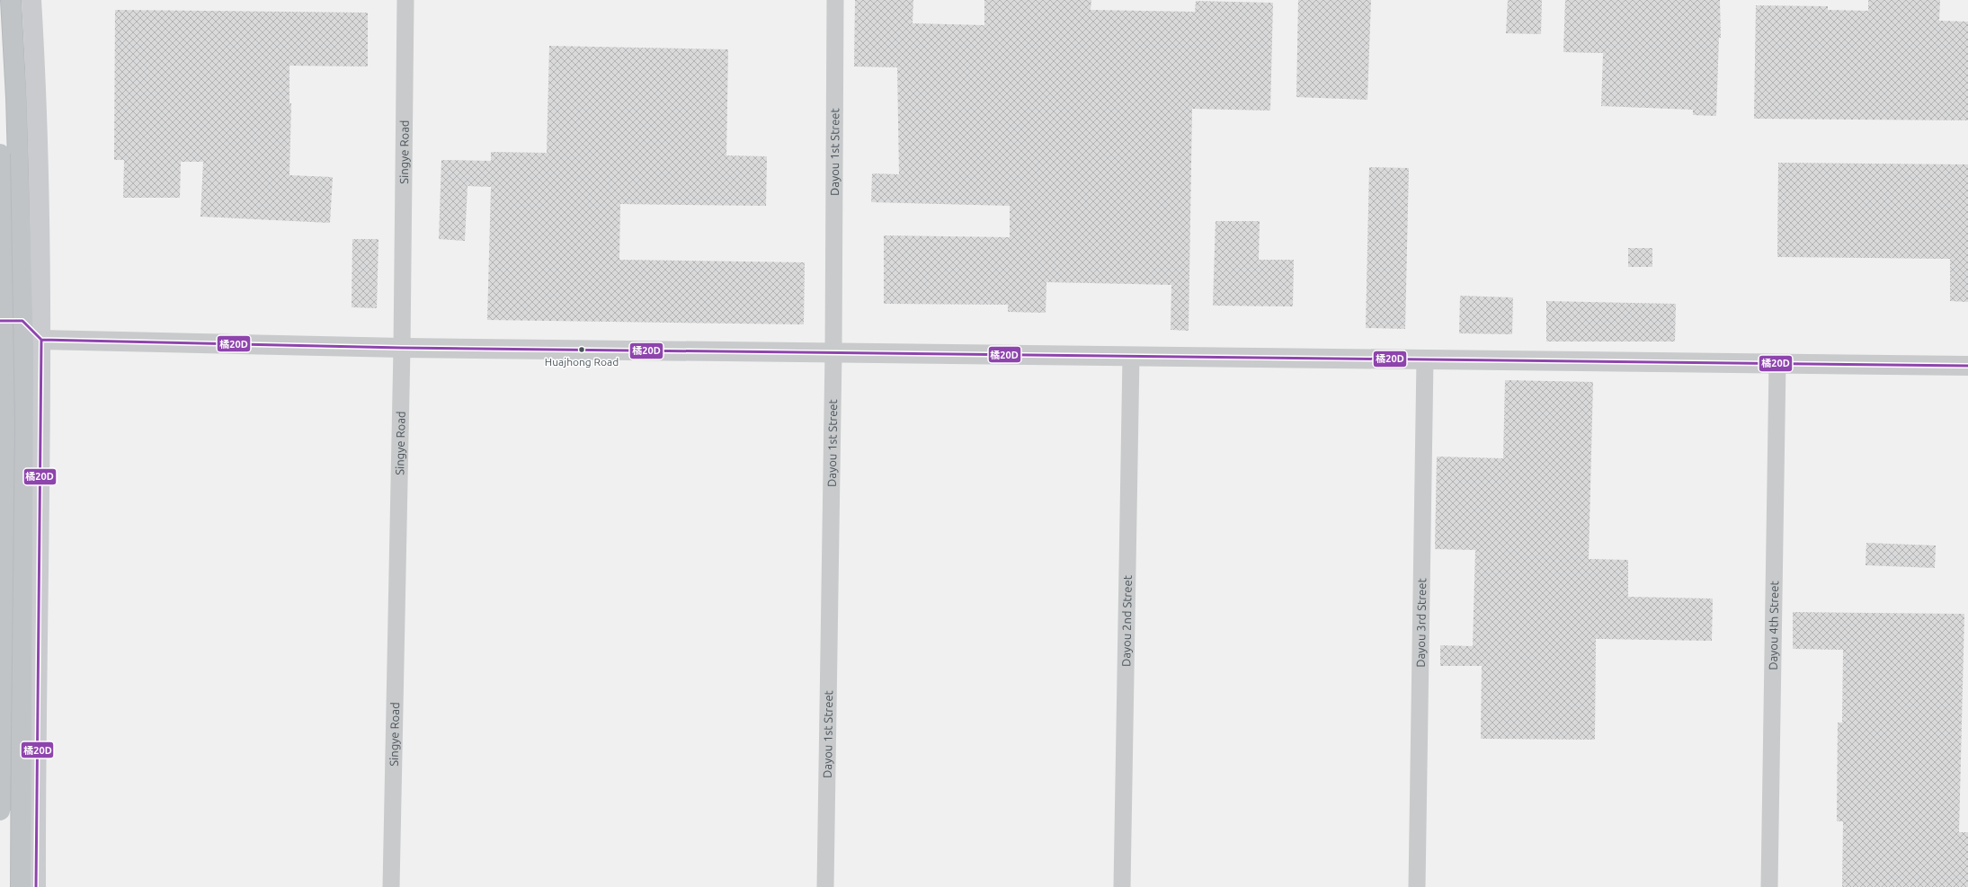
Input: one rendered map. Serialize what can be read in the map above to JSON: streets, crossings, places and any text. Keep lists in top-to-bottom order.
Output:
{
  "streets": {
    "street": [
      "Singye Road",
      "Dayou 1st Street",
      "Dayou 2nd Street",
      "Dayou 3rd Street",
      "Dayou 4th Street"
    ]
  },
  "places": ["Huajhong Road"],
  "lines": ["transit line 橘20D"]
}
